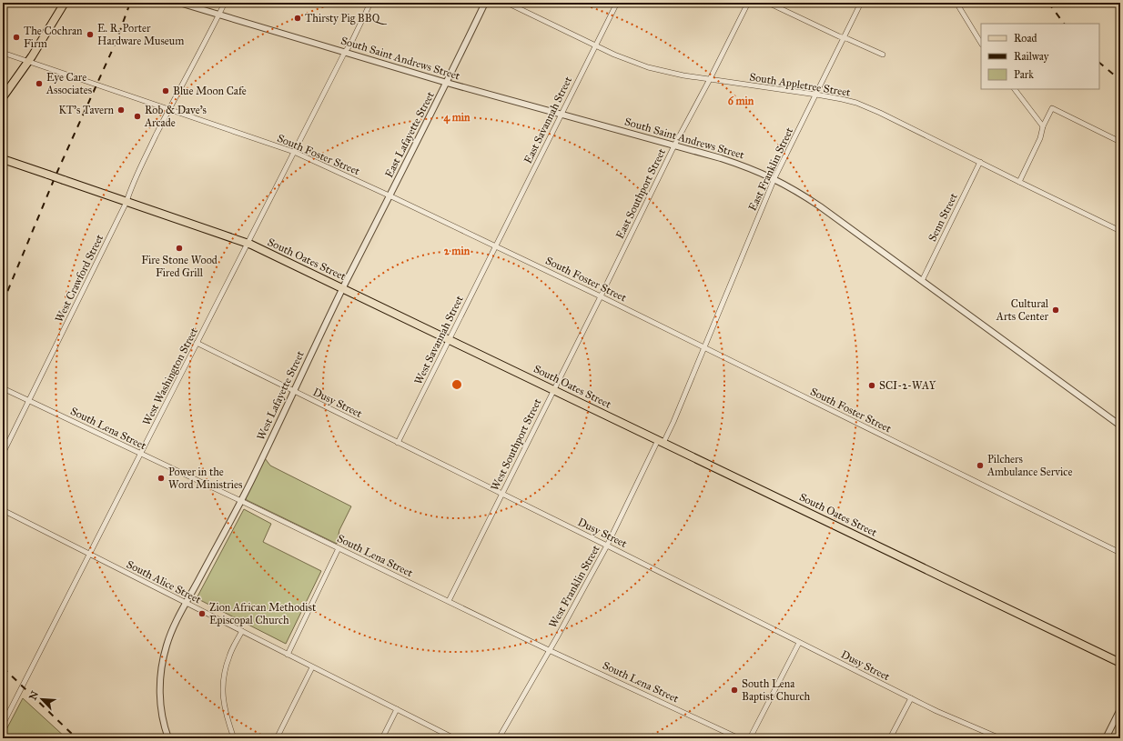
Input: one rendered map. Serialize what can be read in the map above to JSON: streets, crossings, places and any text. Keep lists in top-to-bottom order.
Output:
{
  "streets": {
    "main road": ["South Oates Street"],
    "street": [
      "South Saint Andrews Street",
      "South Appletree Street",
      "East Savannah Street",
      "East Lafayette Street",
      "South Foster Street",
      "East Franklin Street",
      "East Southport Street",
      "Senn Street",
      "West Crawford Street",
      "West Savannah Street",
      "West Washington Street",
      "West Lafayette Street",
      "Dusy Street",
      "South Lena Street",
      "West Southport Street",
      "South Alice Street",
      "West Franklin Street"
    ]
  },
  "crossings": [
    ["South Saint Andrews Street", "East Savannah Street"],
    ["South Saint Andrews Street", "East Lafayette Street"],
    ["South Saint Andrews Street", "East Franklin Street"],
    ["South Saint Andrews Street", "East Southport Street"],
    ["South Saint Andrews Street", "Senn Street"],
    ["South Saint Andrews Street", "West Crawford Street"],
    ["South Saint Andrews Street", "West Washington Street"],
    ["South Appletree Street", "East Savannah Street"],
    ["South Appletree Street", "East Franklin Street"],
    ["South Appletree Street", "East Southport Street"],
    ["South Appletree Street", "Senn Street"],
    ["East Savannah Street", "South Foster Street"],
    ["East Savannah Street", "West Savannah Street"],
    ["East Lafayette Street", "South Foster Street"],
    ["East Lafayette Street", "West Lafayette Street"],
    ["South Foster Street", "East Franklin Street"],
    ["South Foster Street", "East Southport Street"],
    ["South Foster Street", "West Crawford Street"],
    ["South Foster Street", "West Savannah Street"],
    ["South Foster Street", "West Washington Street"],
    ["South Foster Street", "West Lafayette Street"],
    ["South Foster Street", "West Southport Street"],
    ["South Foster Street", "West Franklin Street"],
    ["East Franklin Street", "West Franklin Street"],
    ["East Southport Street", "West Southport Street"],
    ["South Oates Street", "West Crawford Street"],
    ["South Oates Street", "West Savannah Street"],
    ["South Oates Street", "West Washington Street"],
    ["South Oates Street", "West Lafayette Street"],
    ["South Oates Street", "West Southport Street"],
    ["South Oates Street", "West Franklin Street"],
    ["West Crawford Street", "South Lena Street"],
    ["West Savannah Street", "Dusy Street"],
    ["West Washington Street", "Dusy Street"],
    ["West Washington Street", "South Lena Street"],
    ["West Washington Street", "South Alice Street"],
    ["West Lafayette Street", "Dusy Street"],
    ["West Lafayette Street", "South Lena Street"],
    ["West Lafayette Street", "South Alice Street"],
    ["Dusy Street", "West Southport Street"],
    ["Dusy Street", "West Franklin Street"],
    ["South Lena Street", "West Southport Street"],
    ["South Lena Street", "West Franklin Street"]
  ],
  "places": [
    "Thirsty Pig BBQ",
    "E. R. Porter Hardware Museum",
    "The Cochran Firm",
    "Eye Care Associates",
    "Blue Moon Cafe",
    "KT's Tavern",
    "Rob & Dave's Arcade",
    "Fire Stone Wood Fired Grill",
    "Cultural Arts Center",
    "SCI-2-WAY",
    "Pilchers Ambulance Service",
    "Power in the Word Ministries",
    "Zion African Methodist Episcopal Church",
    "South Lena Baptist Church"
  ],
  "legend": ["Road", "Railway", "Park"],
  "north": "top left",
  "rings": ["6 min", "4 min", "2 min"]
}
